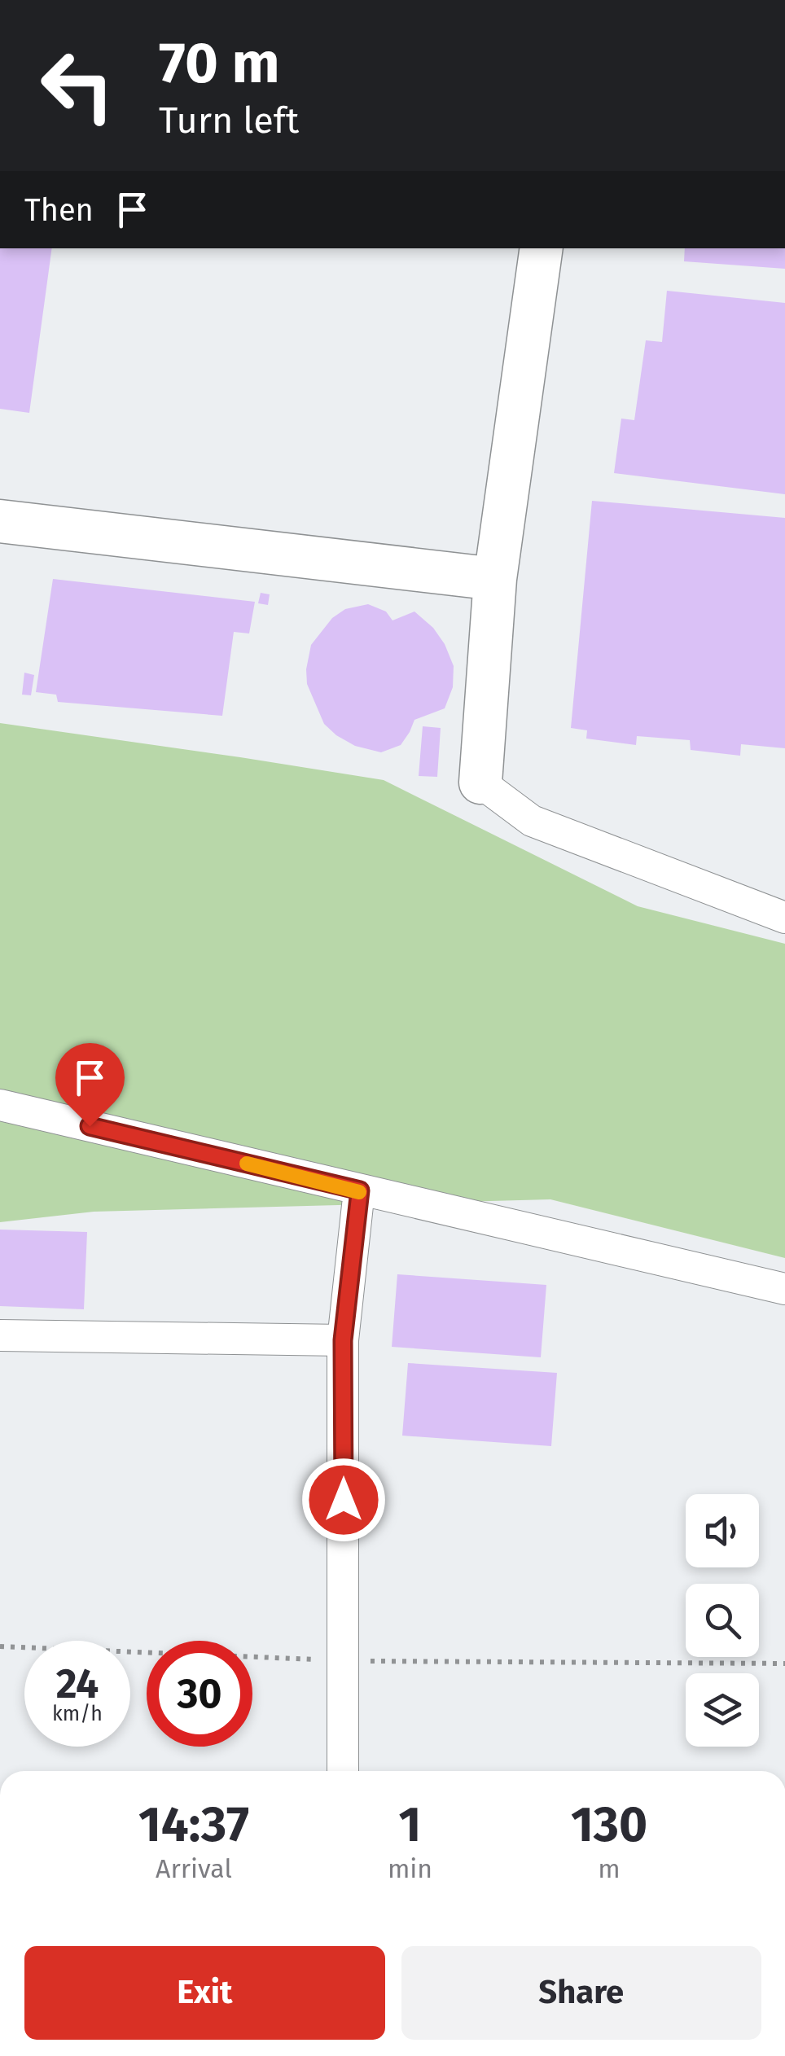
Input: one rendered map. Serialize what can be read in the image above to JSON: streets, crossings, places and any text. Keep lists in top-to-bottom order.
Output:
{
  "page": {
    "turn": ["70 m", "Turn left"],
    "then": "Then",
    "speed": "24 km/h",
    "limit": "30",
    "eta": [
      "14:37",
      "Arrival",
      "1",
      "min",
      "130",
      "m"
    ],
    "buttons": ["Exit", "Share"]
  }
}
